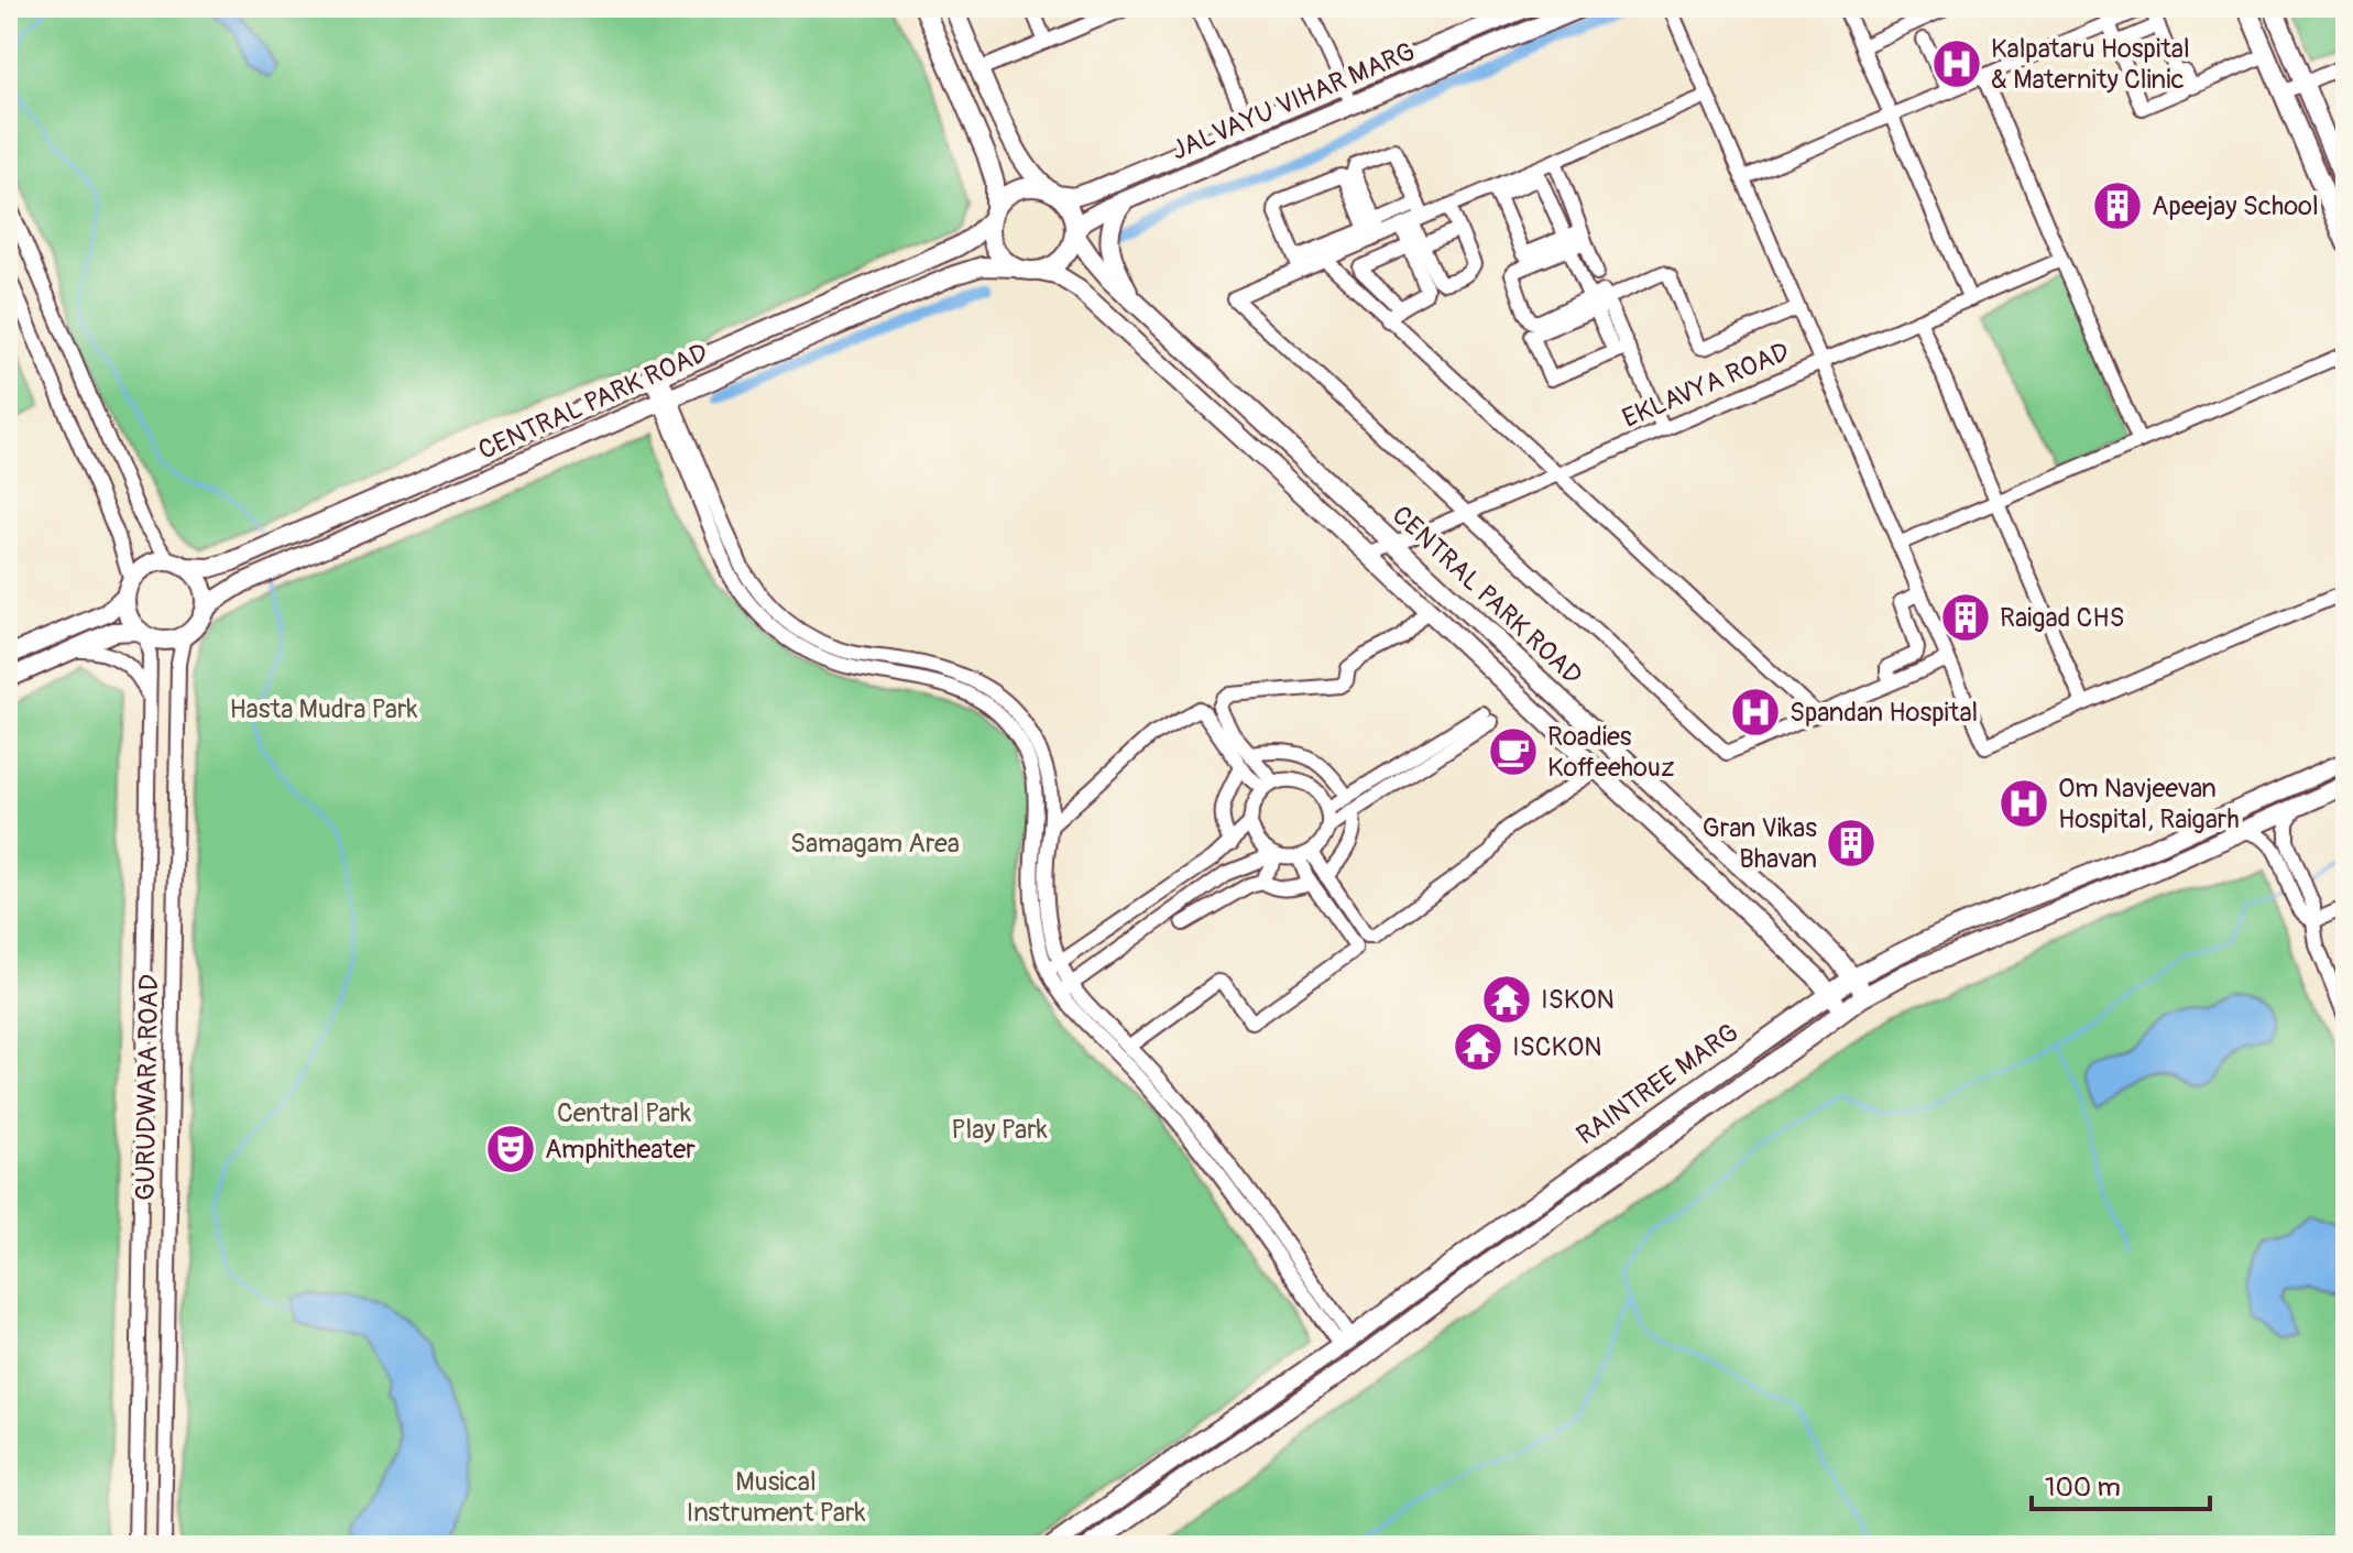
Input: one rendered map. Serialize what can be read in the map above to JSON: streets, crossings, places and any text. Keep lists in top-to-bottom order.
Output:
{
  "streets": {
    "main road": ["JALVAYU VIHAR MARG", "CENTRAL PARK ROAD", "RAINTREE MARG"],
    "street": ["EKLAVYA ROAD", "GURUDWARA ROAD"]
  },
  "crossings": [
    ["JALVAYU VIHAR MARG", "CENTRAL PARK ROAD"],
    ["EKLAVYA ROAD", "CENTRAL PARK ROAD"],
    ["CENTRAL PARK ROAD", "RAINTREE MARG"],
    ["CENTRAL PARK ROAD", "GURUDWARA ROAD"]
  ],
  "parks": [
    "Hasta Mudra Park",
    "Samagam Area",
    "Central Park",
    "Play Park",
    "Musical Instrument Park"
  ],
  "places": {
    "hospital": ["Kalpataru Hospital & Maternity Clinic", "Spandan Hospital", "Om Navjeevan Hospital, Raigarh"],
    "building": ["Apeejay School", "Raigad CHS", "Gran Vikas Bhavan"],
    "cafe": ["Roadies Koffeehouz"],
    "temple": ["ISKON", "ISCKON"],
    "theatre": ["Amphitheater"]
  },
  "scale_bar": "100 m"
}
